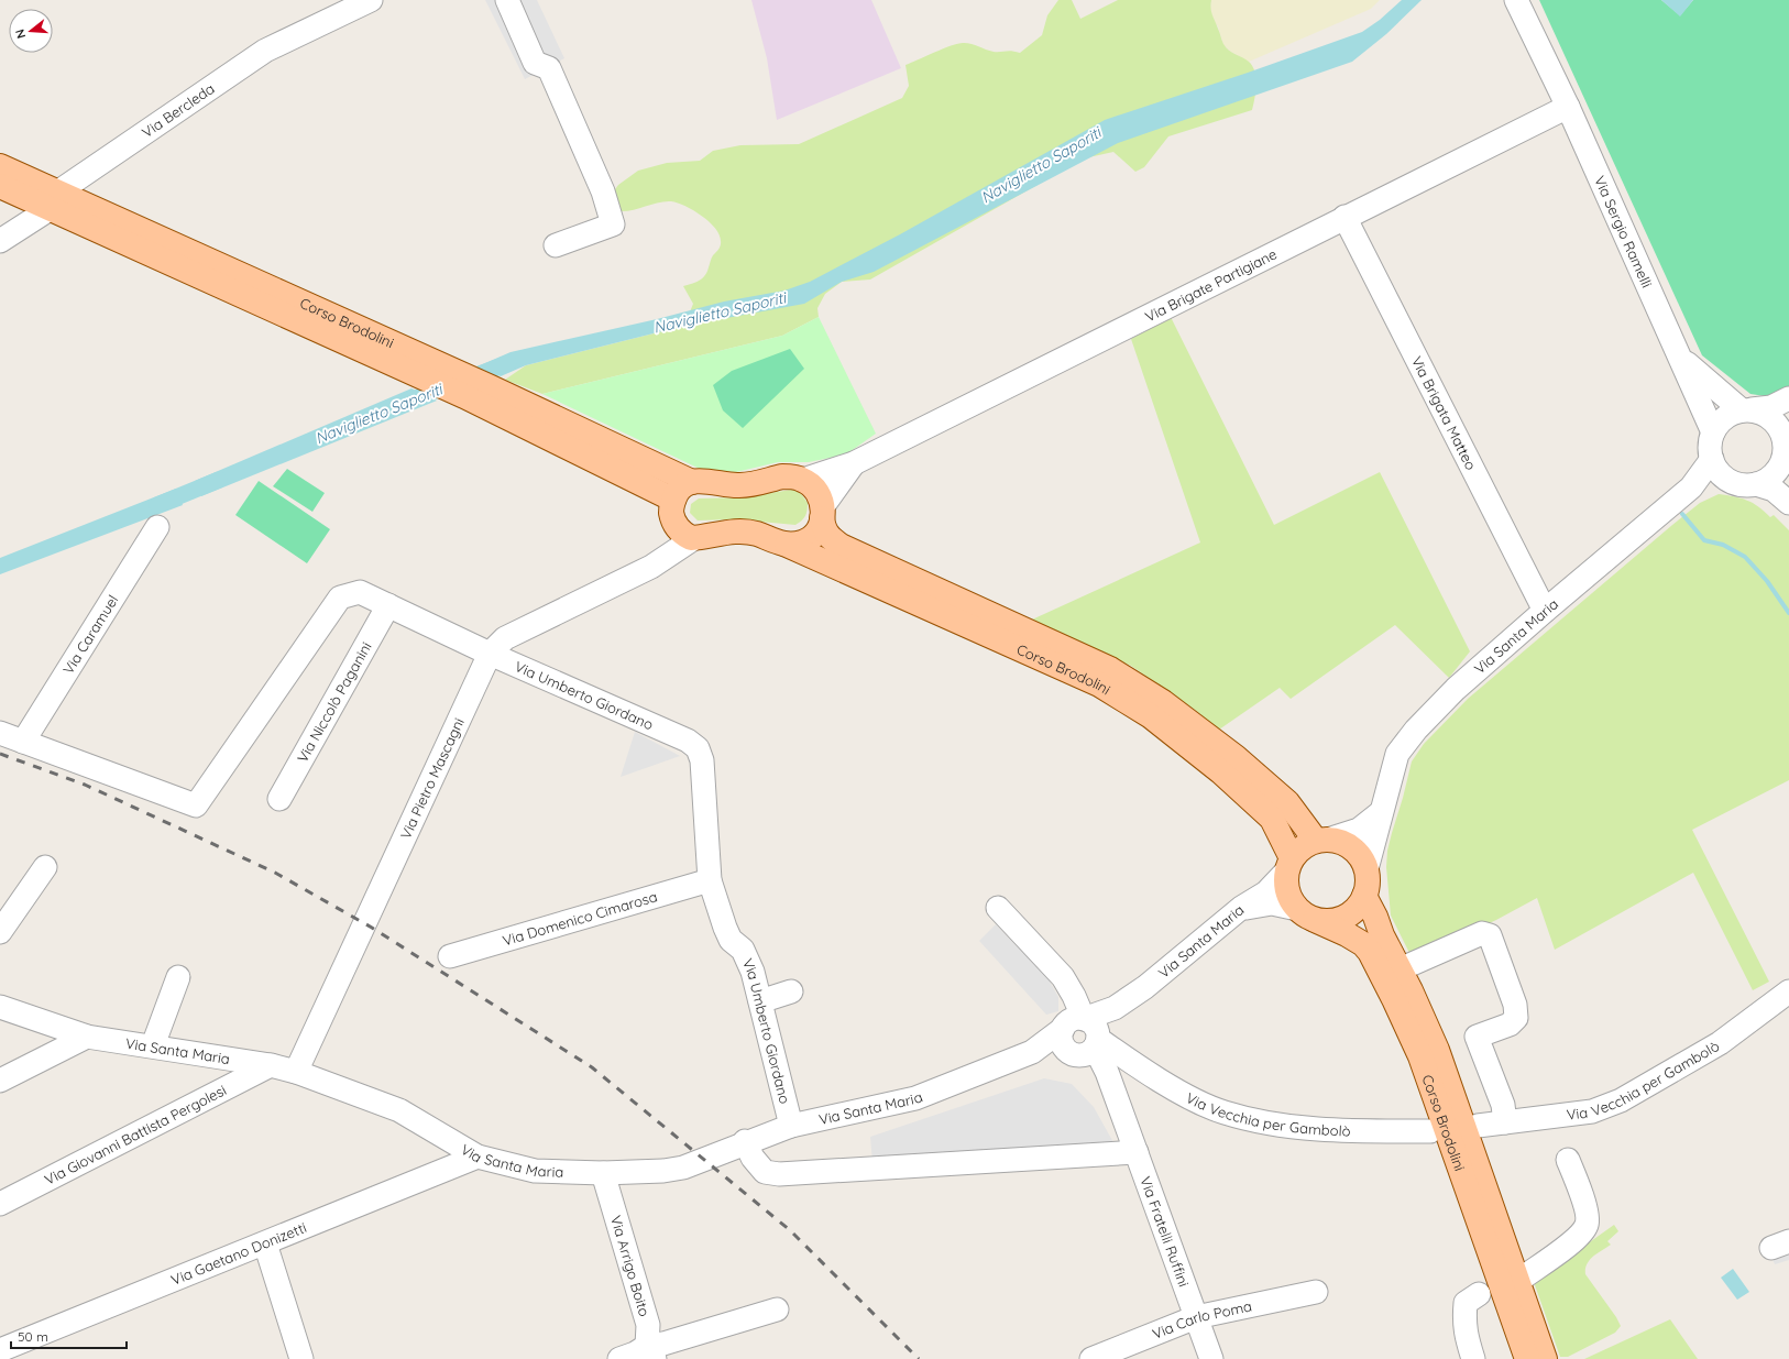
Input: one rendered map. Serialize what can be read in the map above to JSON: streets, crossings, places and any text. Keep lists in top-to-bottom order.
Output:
{
  "streets": {
    "main road": ["Corso Brodolini"],
    "street": [
      "Via Bercleda",
      "Via Sergio Ramelli",
      "Via Brigate Partigiane",
      "Via Brigata Matteo",
      "Via Caramuel",
      "Via Santa Maria",
      "Via Umberto Giordano",
      "Via Niccolò Paganini",
      "Via Pietro Mascagni",
      "Via Domenico Cimarosa",
      "Via Vecchia per Gambolò",
      "Via Giovanni Battista Pergolesi",
      "Via Fratelli Ruffini",
      "Via Gaetano Donizetti",
      "Via Arrigo Boito",
      "Via Carlo Poma"
    ]
  },
  "crossings": [
    ["Via Bercleda", "Corso Brodolini"],
    ["Via Sergio Ramelli", "Via Brigate Partigiane"],
    ["Via Brigate Partigiane", "Corso Brodolini"],
    ["Via Brigate Partigiane", "Via Brigata Matteo"],
    ["Corso Brodolini", "Via Santa Maria"],
    ["Corso Brodolini", "Via Pietro Mascagni"],
    ["Via Brigata Matteo", "Via Santa Maria"],
    ["Via Caramuel", "Via Umberto Giordano"],
    ["Via Santa Maria", "Via Umberto Giordano"],
    ["Via Santa Maria", "Via Pietro Mascagni"],
    ["Via Santa Maria", "Via Vecchia per Gambolò"],
    ["Via Santa Maria", "Via Giovanni Battista Pergolesi"],
    ["Via Santa Maria", "Via Fratelli Ruffini"],
    ["Via Santa Maria", "Via Gaetano Donizetti"],
    ["Via Santa Maria", "Via Arrigo Boito"],
    ["Via Umberto Giordano", "Via Niccolò Paganini"],
    ["Via Umberto Giordano", "Via Pietro Mascagni"],
    ["Via Umberto Giordano", "Via Domenico Cimarosa"],
    ["Via Vecchia per Gambolò", "Via Fratelli Ruffini"],
    ["Via Fratelli Ruffini", "Via Carlo Poma"]
  ],
  "water": ["Naviglietto Saporiti"],
  "scale_bar": "50 m",
  "north": "left"
}
